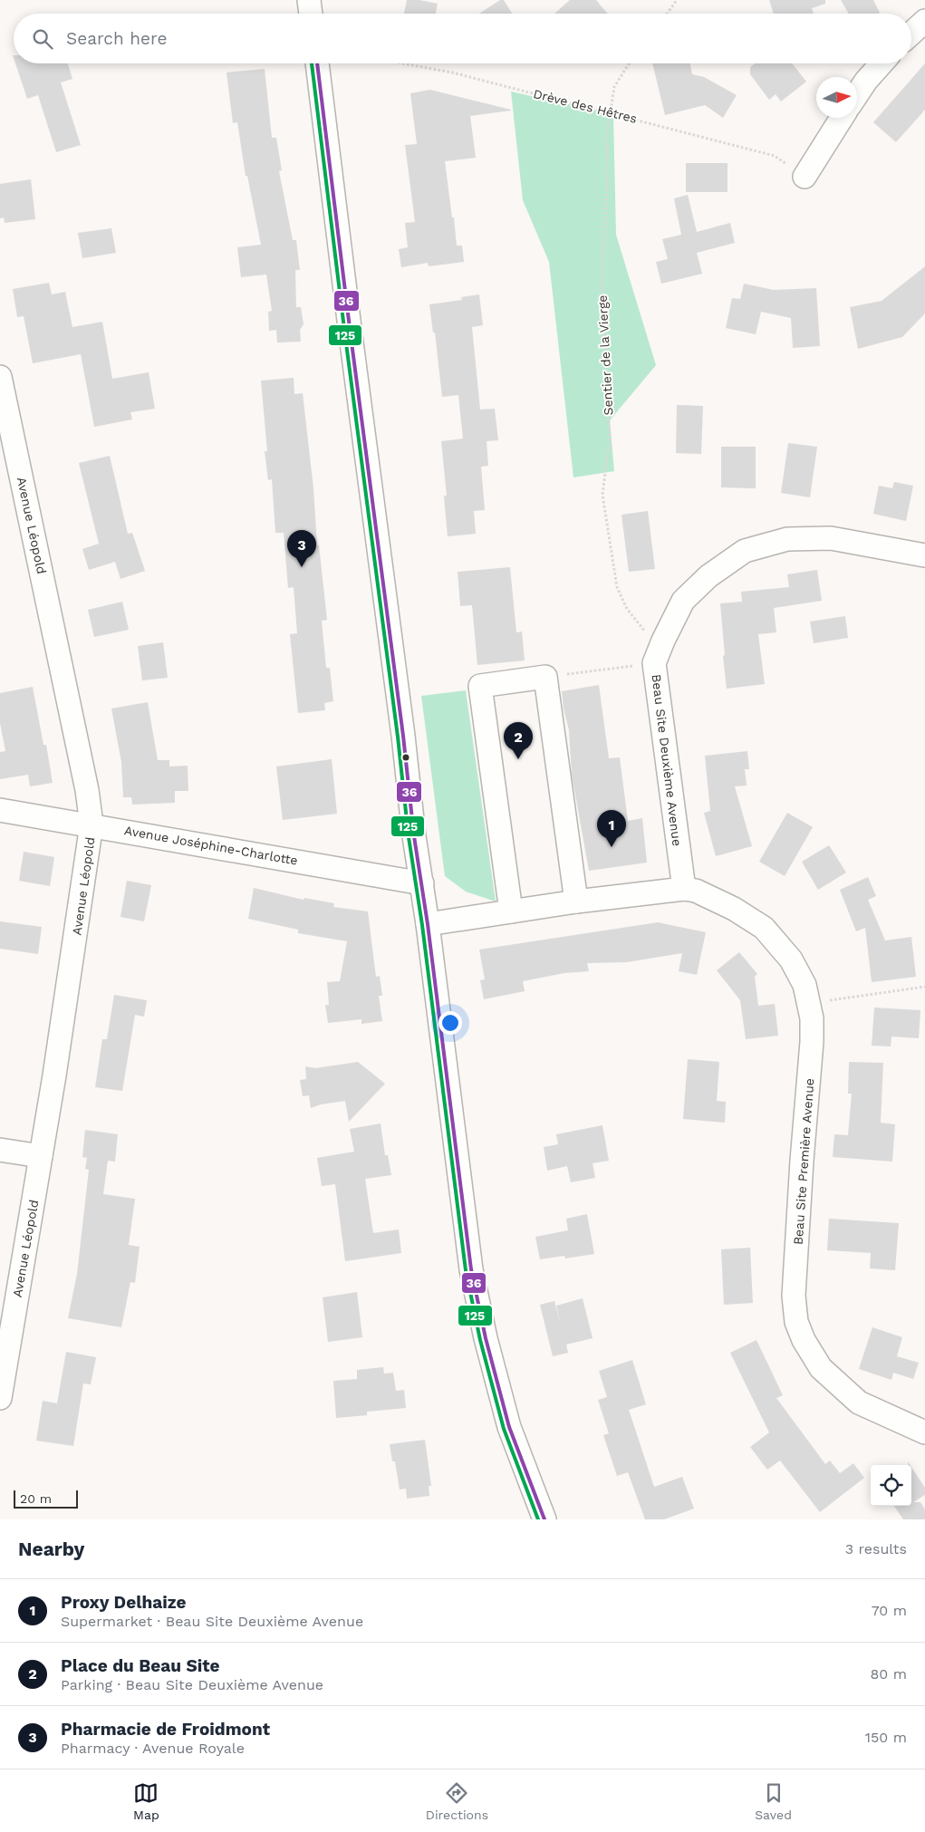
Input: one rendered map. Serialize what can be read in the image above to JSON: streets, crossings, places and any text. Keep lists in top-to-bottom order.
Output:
{
  "streets": {
    "street": [
      "Avenue Léopold",
      "Beau Site Deuxième Avenue",
      "Avenue Joséphine-Charlotte",
      "Beau Site Première Avenue"
    ],
    "path": ["Drève des Hêtres", "Sentier de la Vierge"]
  },
  "crossings": [
    ["Drève des Hêtres", "Sentier de la Vierge"],
    ["Sentier de la Vierge", "Beau Site Deuxième Avenue"],
    ["Avenue Léopold", "Avenue Joséphine-Charlotte"],
    ["Beau Site Deuxième Avenue", "Beau Site Première Avenue"]
  ],
  "lines": ["transit line 36", "transit line 125"],
  "scale_bar": "20 m",
  "north": "right",
  "page": {
    "search": "Search here",
    "pins": ["3", "2", "1"],
    "scale": "20 m",
    "heading": ["Nearby", "3 results"],
    "list": [
      {
        "mark": "1",
        "name": "Proxy Delhaize",
        "note": "Supermarket · Beau Site Deuxième Avenue",
        "value": "70 m"
      },
      {
        "mark": "2",
        "name": "Place du Beau Site",
        "note": "Parking · Beau Site Deuxième Avenue",
        "value": "80 m"
      },
      {
        "mark": "3",
        "name": "Pharmacie de Froidmont",
        "note": "Pharmacy · Avenue Royale",
        "value": "150 m"
      }
    ],
    "nav": ["Map", "Directions", "Saved"]
  }
}
